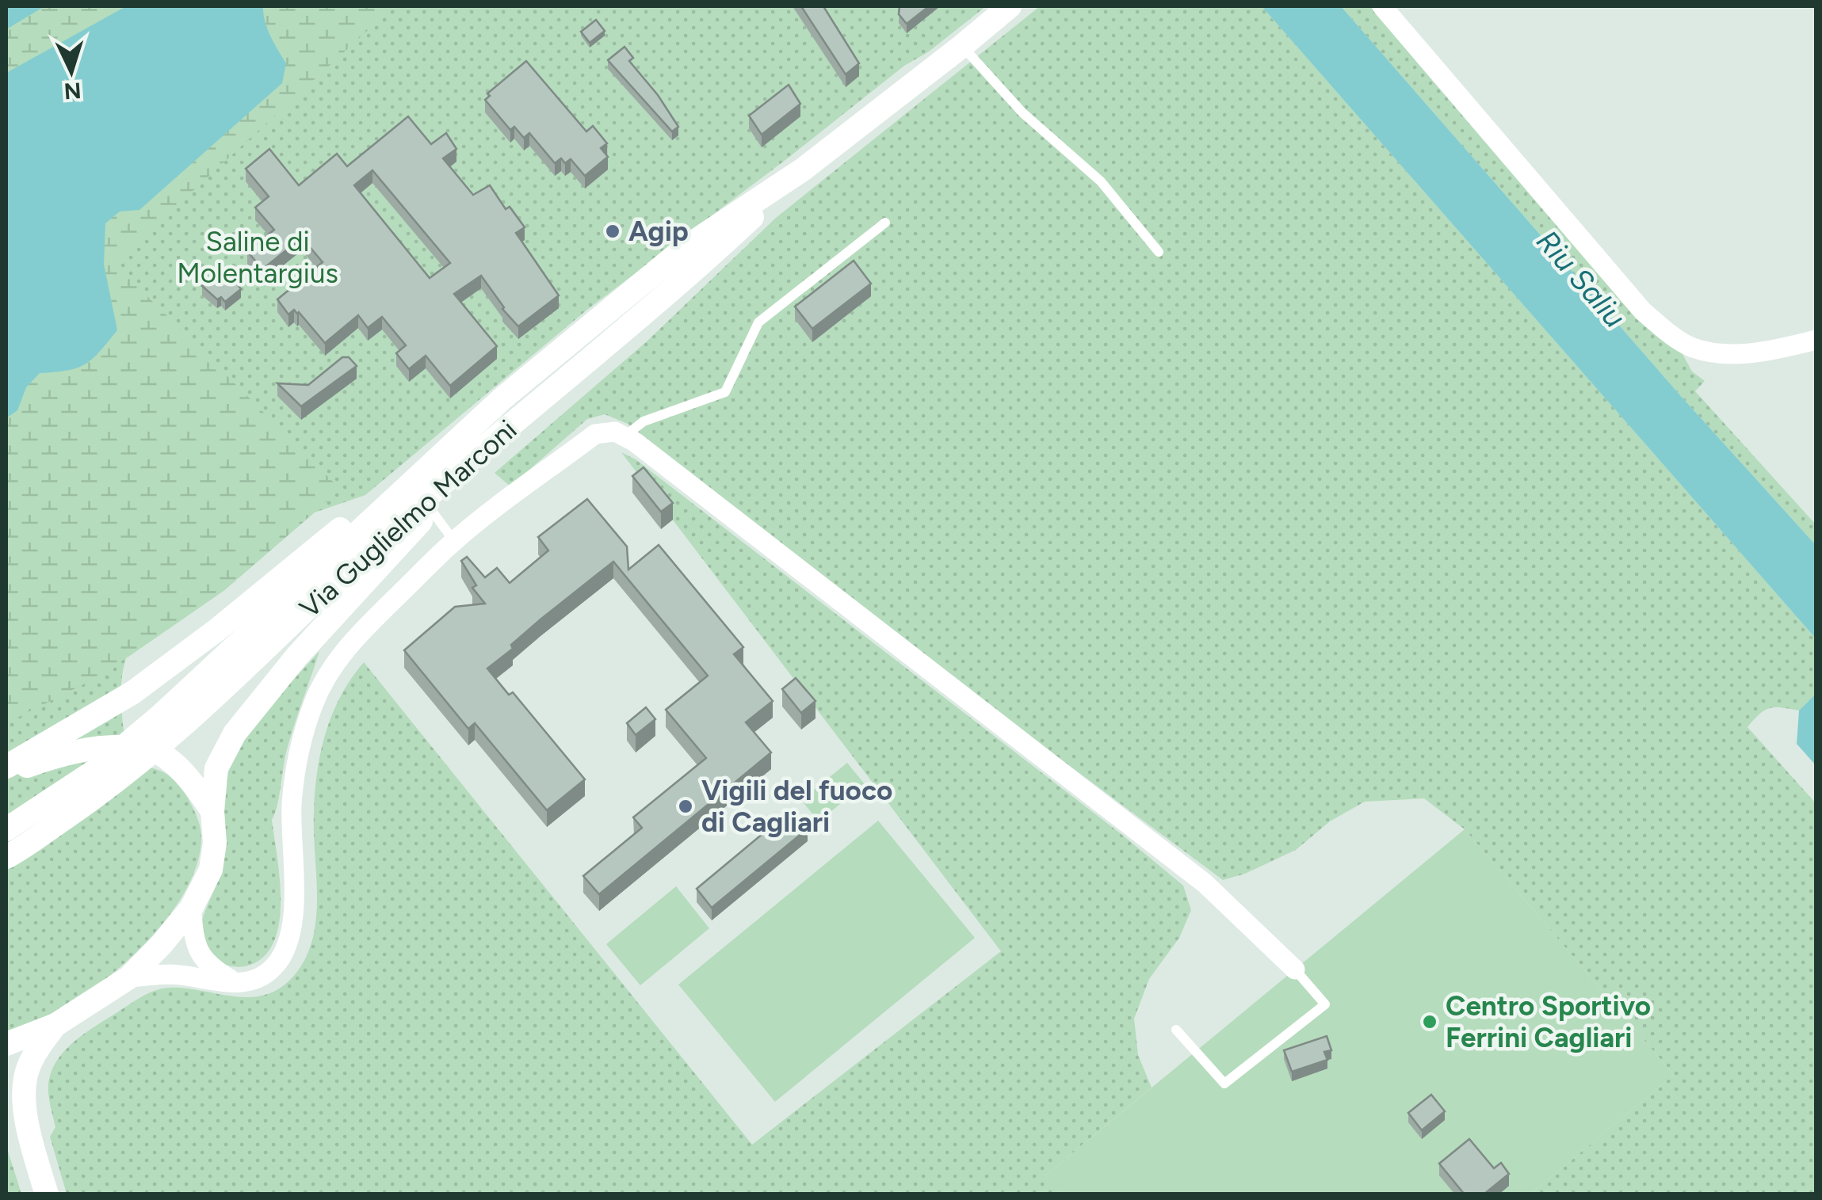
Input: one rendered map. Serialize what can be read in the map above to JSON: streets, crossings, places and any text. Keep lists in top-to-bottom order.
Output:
{
  "streets": {
    "main road": ["Via Guglielmo Marconi"]
  },
  "water": ["Riu Saliu"],
  "parks": ["Saline di Molentargius"],
  "places": ["Agip", "Vigili del fuoco di Cagliari", "Centro Sportivo Ferrini Cagliari"],
  "north": "bottom"
}
